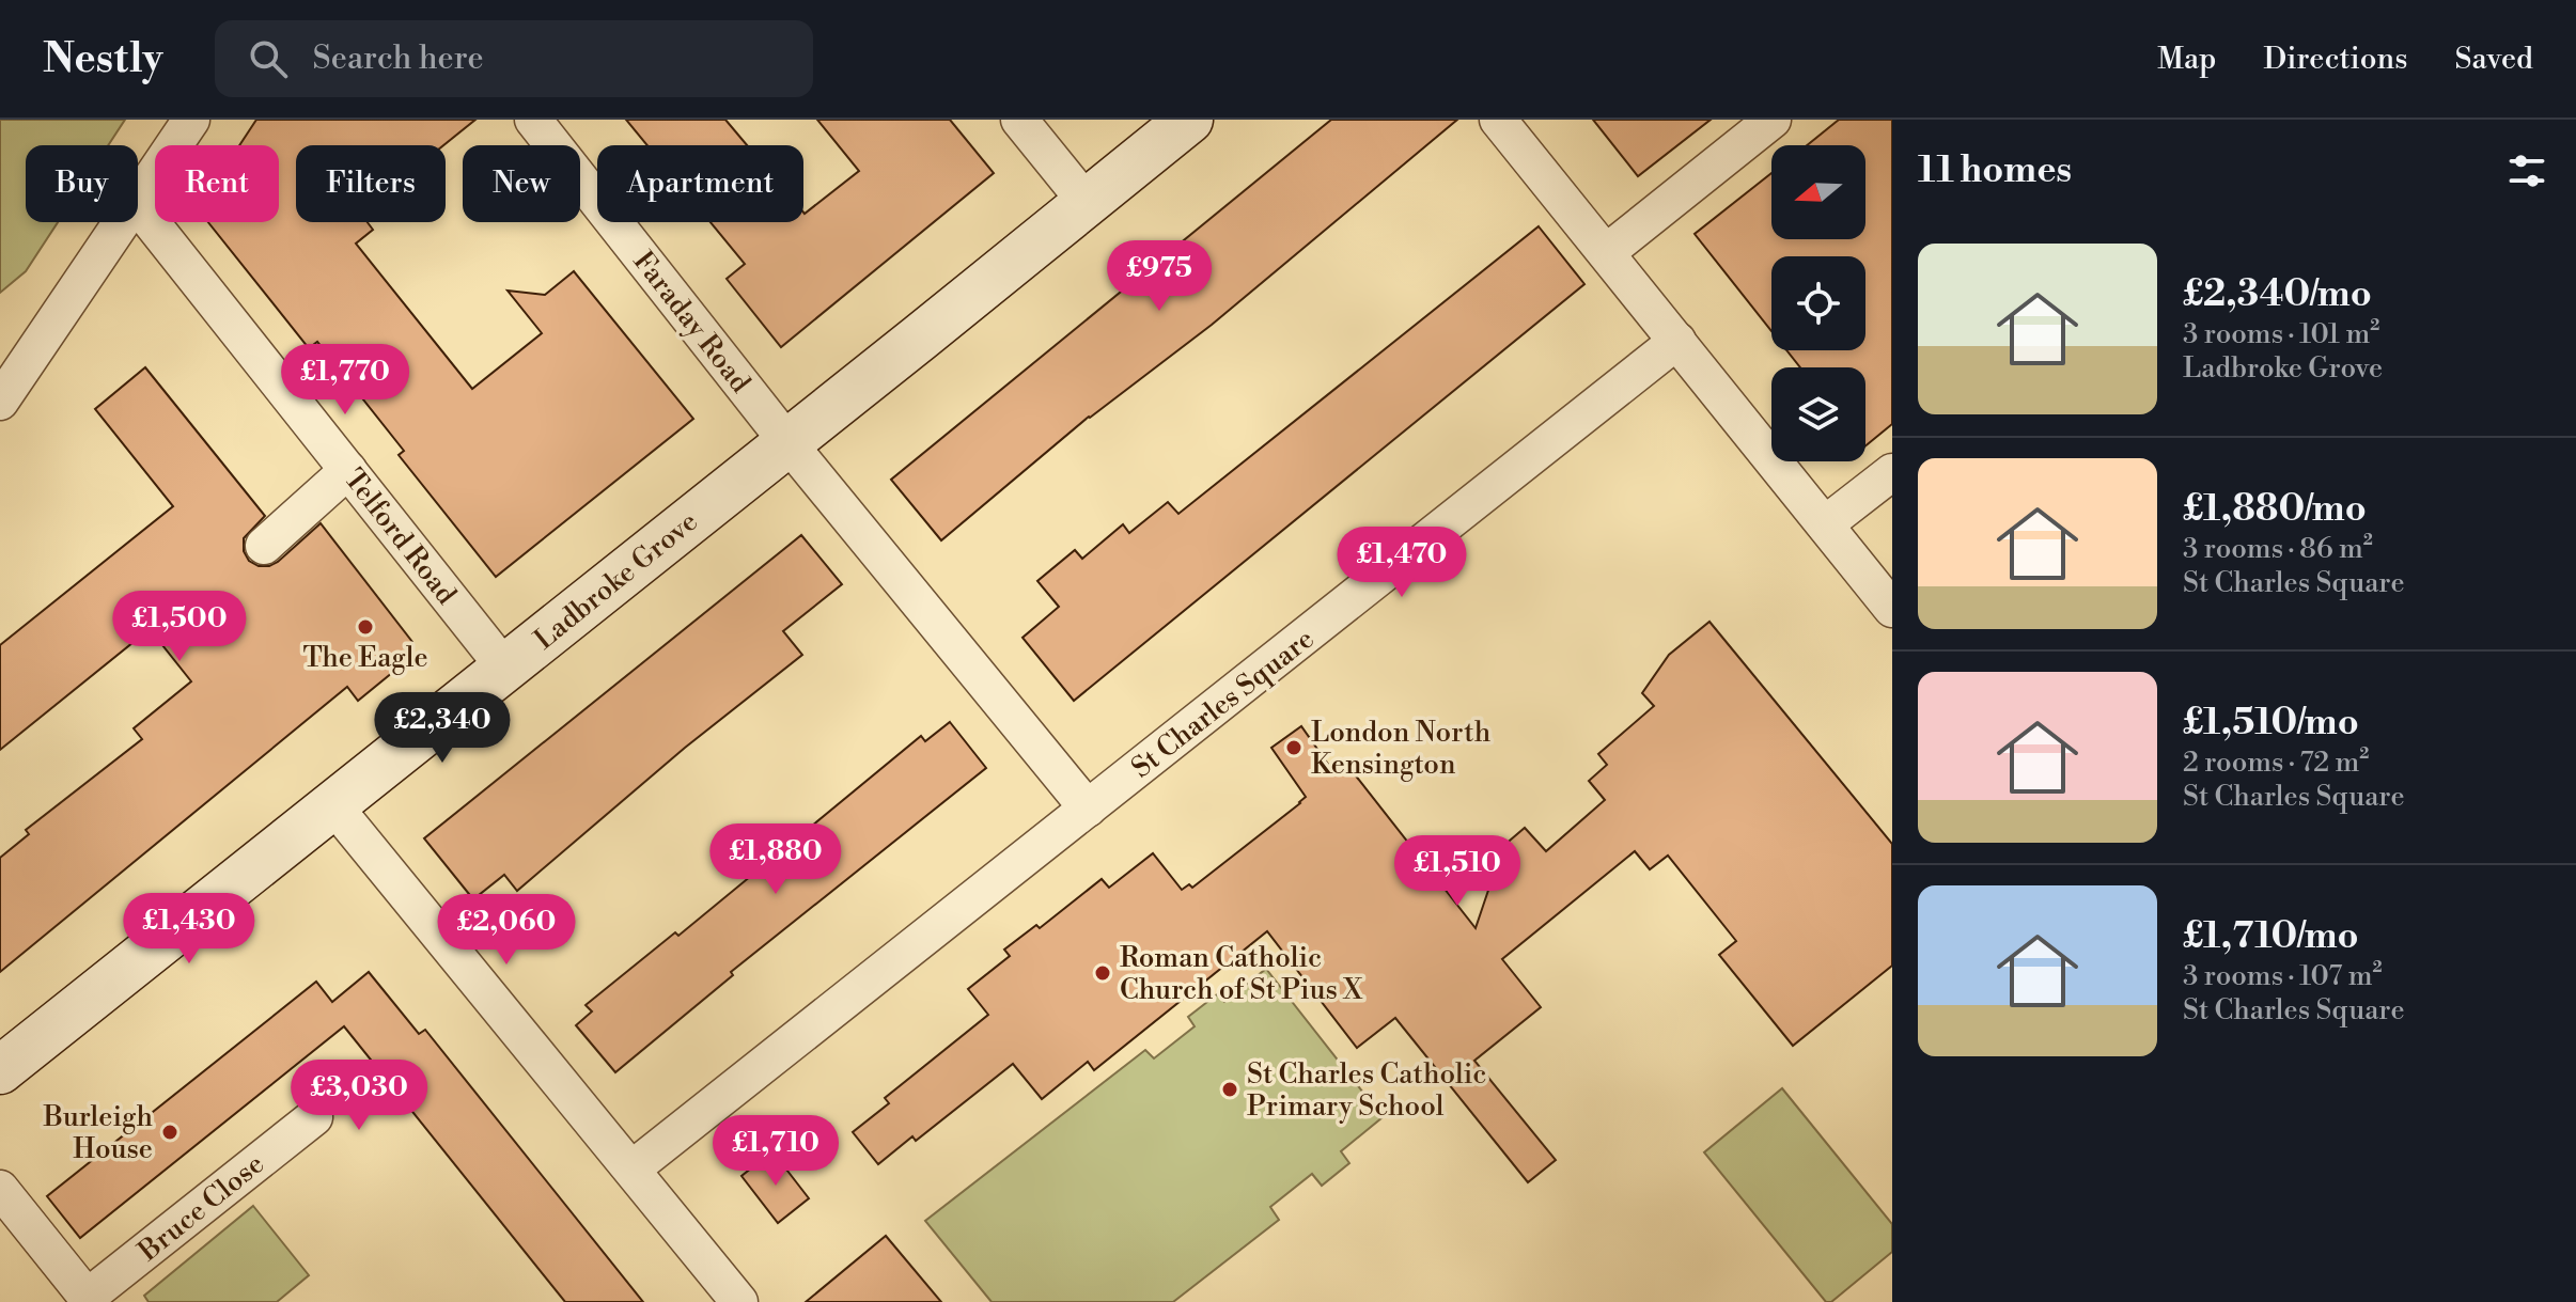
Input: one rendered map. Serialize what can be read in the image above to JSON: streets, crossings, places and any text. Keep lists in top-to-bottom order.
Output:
{
  "streets": {
    "main road": ["Ladbroke Grove"],
    "street": [
      "Faraday Road",
      "Telford Road",
      "St Charles Square",
      "Bruce Close"
    ]
  },
  "crossings": [
    ["Faraday Road", "Ladbroke Grove"],
    ["Telford Road", "Ladbroke Grove"]
  ],
  "places": [
    "The Eagle",
    "London North Kensington",
    "Roman Catholic Church of St Pius X",
    "St Charles Catholic Primary School",
    "Burleigh House"
  ],
  "north": "left",
  "page": {
    "header": "Nestly",
    "search": "Search here",
    "nav": ["Map", "Directions", "Saved"],
    "heading": "11 homes",
    "chip": [
      "Buy",
      "Rent",
      "Filters",
      "New",
      "Apartment"
    ],
    "list": [
      {
        "name": "£2,340/mo",
        "note": "3 rooms · 101 m² · Ladbroke Grove"
      },
      {
        "name": "£1,880/mo",
        "note": "3 rooms · 86 m² · St Charles Square"
      },
      {
        "name": "£1,510/mo",
        "note": "2 rooms · 72 m² · St Charles Square"
      },
      {
        "name": "£1,710/mo",
        "note": "3 rooms · 107 m² · St Charles Square"
      }
    ],
    "price": [
      "£975",
      "£1,770",
      "£1,470",
      "£1,500",
      "£2,340",
      "£1,880",
      "£1,510",
      "£1,430",
      "£2,060",
      "£3,030",
      "£1,710"
    ]
  }
}
